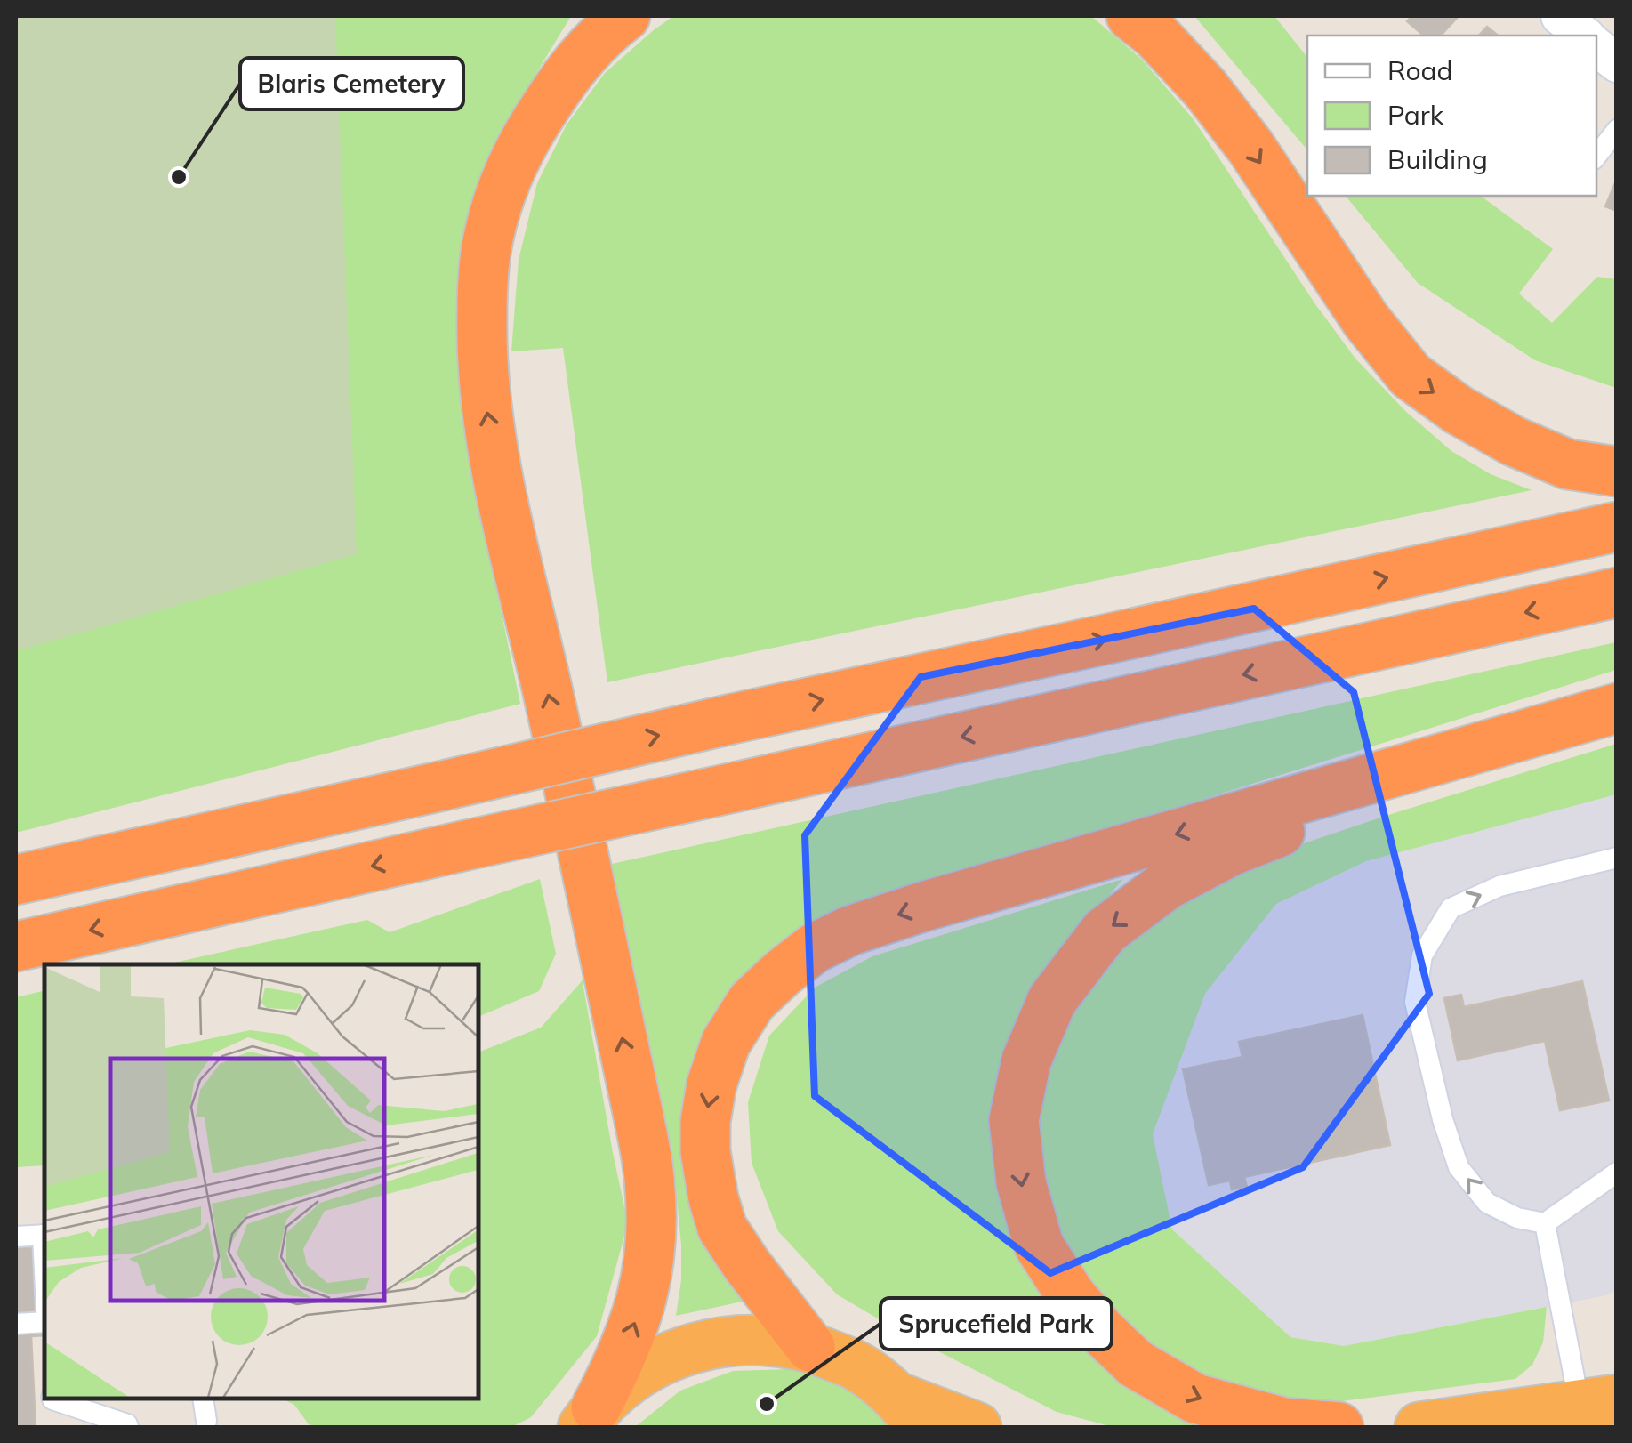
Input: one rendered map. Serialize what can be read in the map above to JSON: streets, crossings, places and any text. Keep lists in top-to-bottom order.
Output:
{
  "places": ["Blaris Cemetery", "Sprucefield Park"],
  "legend": ["Road", "Park", "Building"]
}
